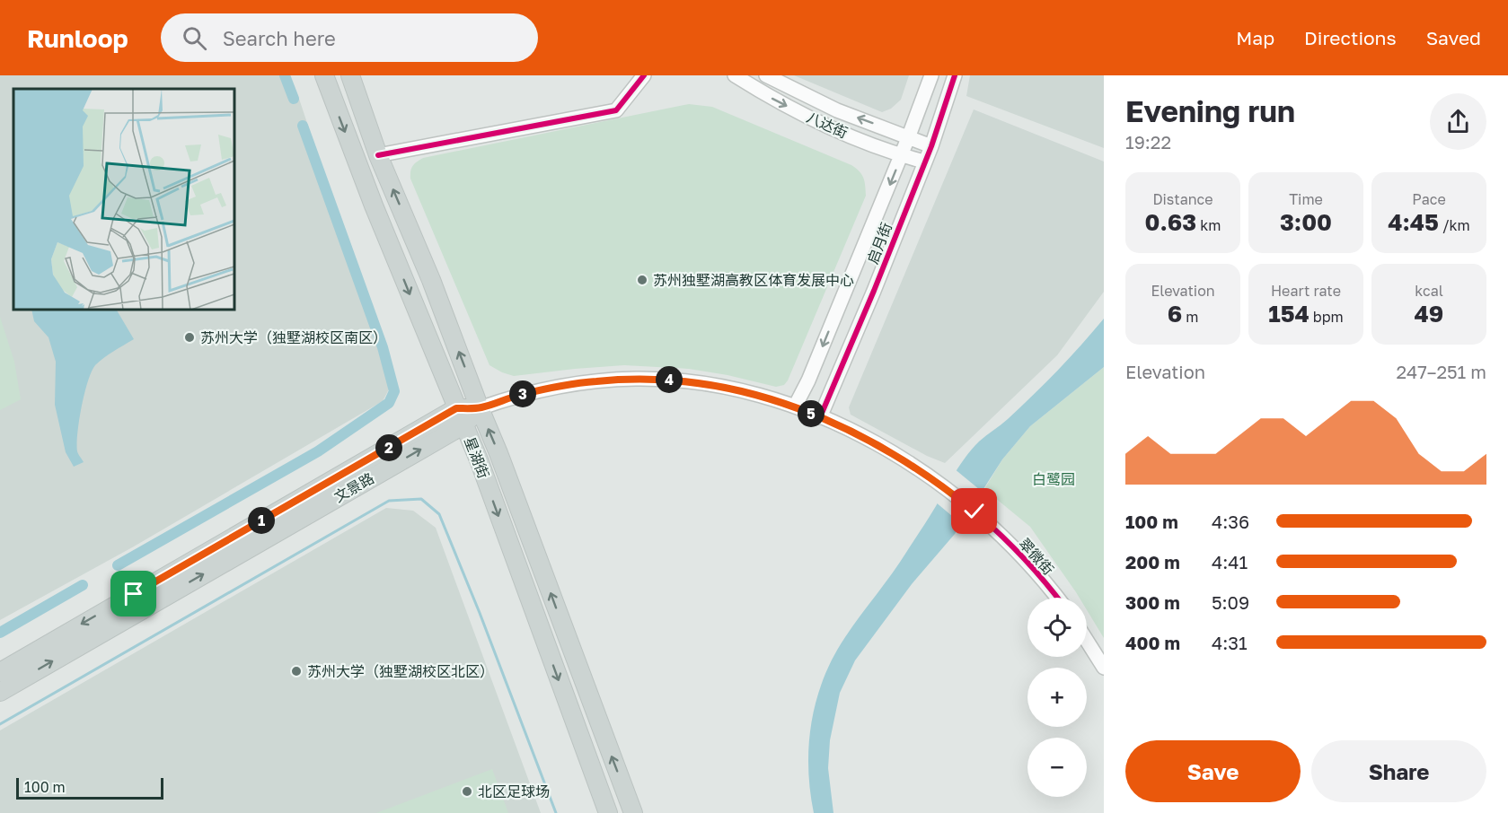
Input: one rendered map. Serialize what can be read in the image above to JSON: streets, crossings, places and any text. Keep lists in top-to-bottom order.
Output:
{
  "streets": {
    "main road": ["星湖街", "文景路"],
    "street": ["八达街", "启月街", "翠微街"]
  },
  "crossings": [
    ["八达街", "启月街"],
    ["启月街", "翠微街"],
    ["星湖街", "文景路"],
    ["星湖街", "翠微街"],
    ["文景路", "翠微街"]
  ],
  "parks": ["白鹭园"],
  "places": [
    "苏州独墅湖高教区体育发展中心",
    "苏州大学（独墅湖校区南区）",
    "苏州大学（独墅湖校区北区）",
    "北区足球场"
  ],
  "scale_bar": "100 m",
  "page": {
    "header": "Runloop",
    "search": "Search here",
    "nav": ["Map", "Directions", "Saved"],
    "heading": ["Evening run", "19:22"],
    "stats": [
      ["Distance", "0.63 km"],
      ["Time", "3:00"],
      ["Pace", "4:45 /km"],
      ["Elevation", "6 m"],
      ["Heart rate", "154 bpm"],
      ["kcal", "49"]
    ],
    "chart": ["Elevation", "247–251 m"],
    "pins": [
      "4",
      "3",
      "5",
      "2",
      "1"
    ],
    "list": [
      {
        "name": "100 m",
        "note": "4:36"
      },
      {
        "name": "200 m",
        "note": "4:41"
      },
      {
        "name": "300 m",
        "note": "5:09"
      },
      {
        "name": "400 m",
        "note": "4:31"
      }
    ],
    "map_buttons": ["+", "−"],
    "buttons": ["Save", "Share"],
    "scale": "100 m"
  }
}
